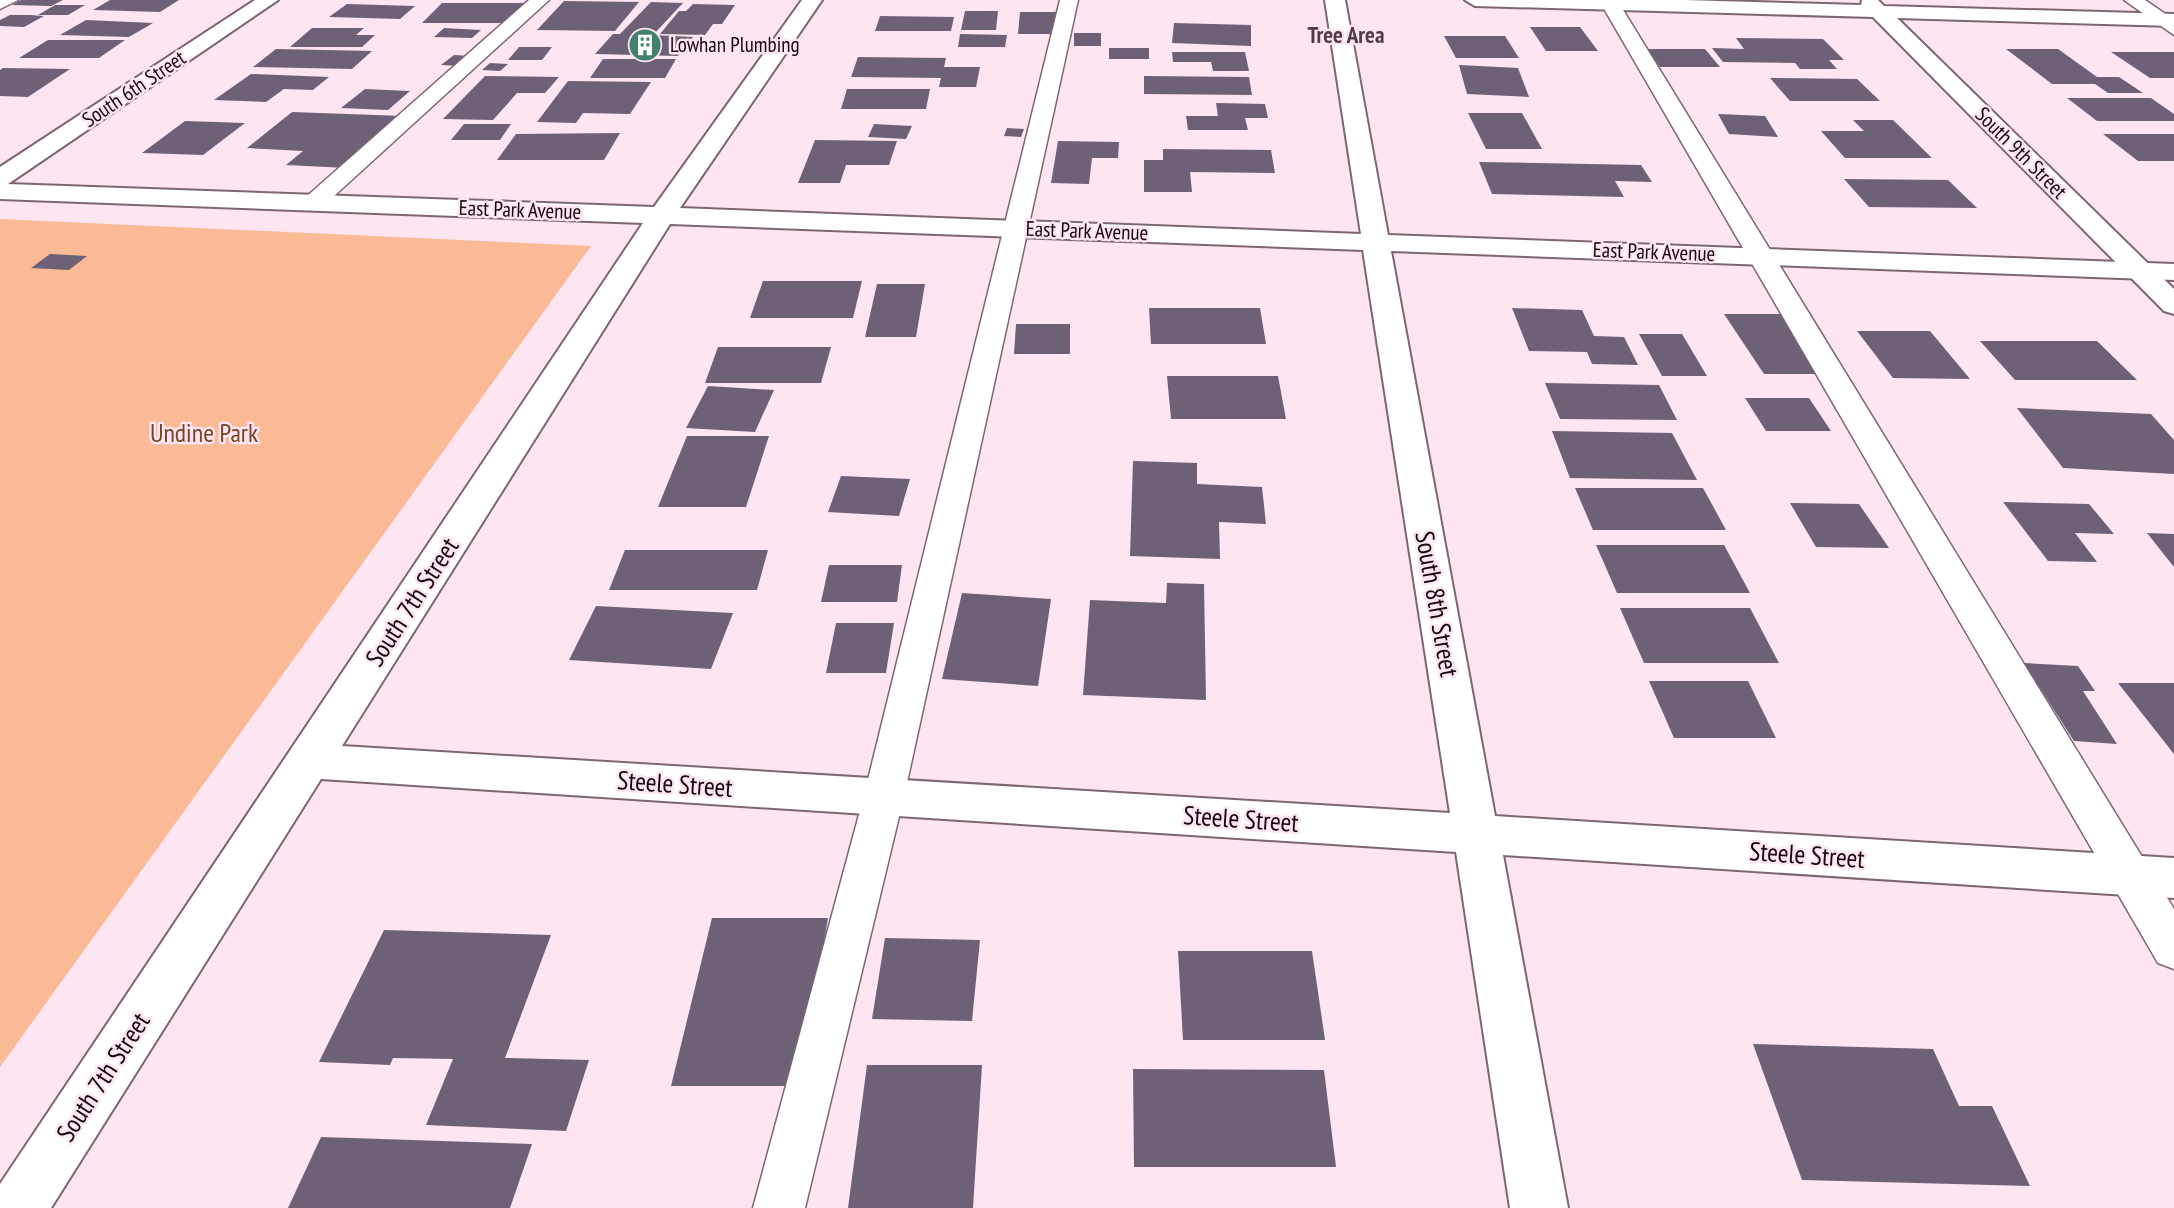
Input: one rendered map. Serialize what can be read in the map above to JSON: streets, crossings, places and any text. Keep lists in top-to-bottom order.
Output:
{
  "streets": {
    "street": [
      "South 6th Street",
      "South 9th Street",
      "East Park Avenue",
      "South 7th Street",
      "South 8th Street",
      "Steele Street"
    ]
  },
  "crossings": [
    ["South 9th Street", "East Park Avenue"],
    ["East Park Avenue", "South 7th Street"],
    ["East Park Avenue", "South 8th Street"],
    ["South 7th Street", "Steele Street"],
    ["South 8th Street", "Steele Street"]
  ],
  "districts": ["Tree Area"],
  "parks": ["Undine Park"],
  "places": {
    "building": ["Lowhan Plumbing"]
  }
}
